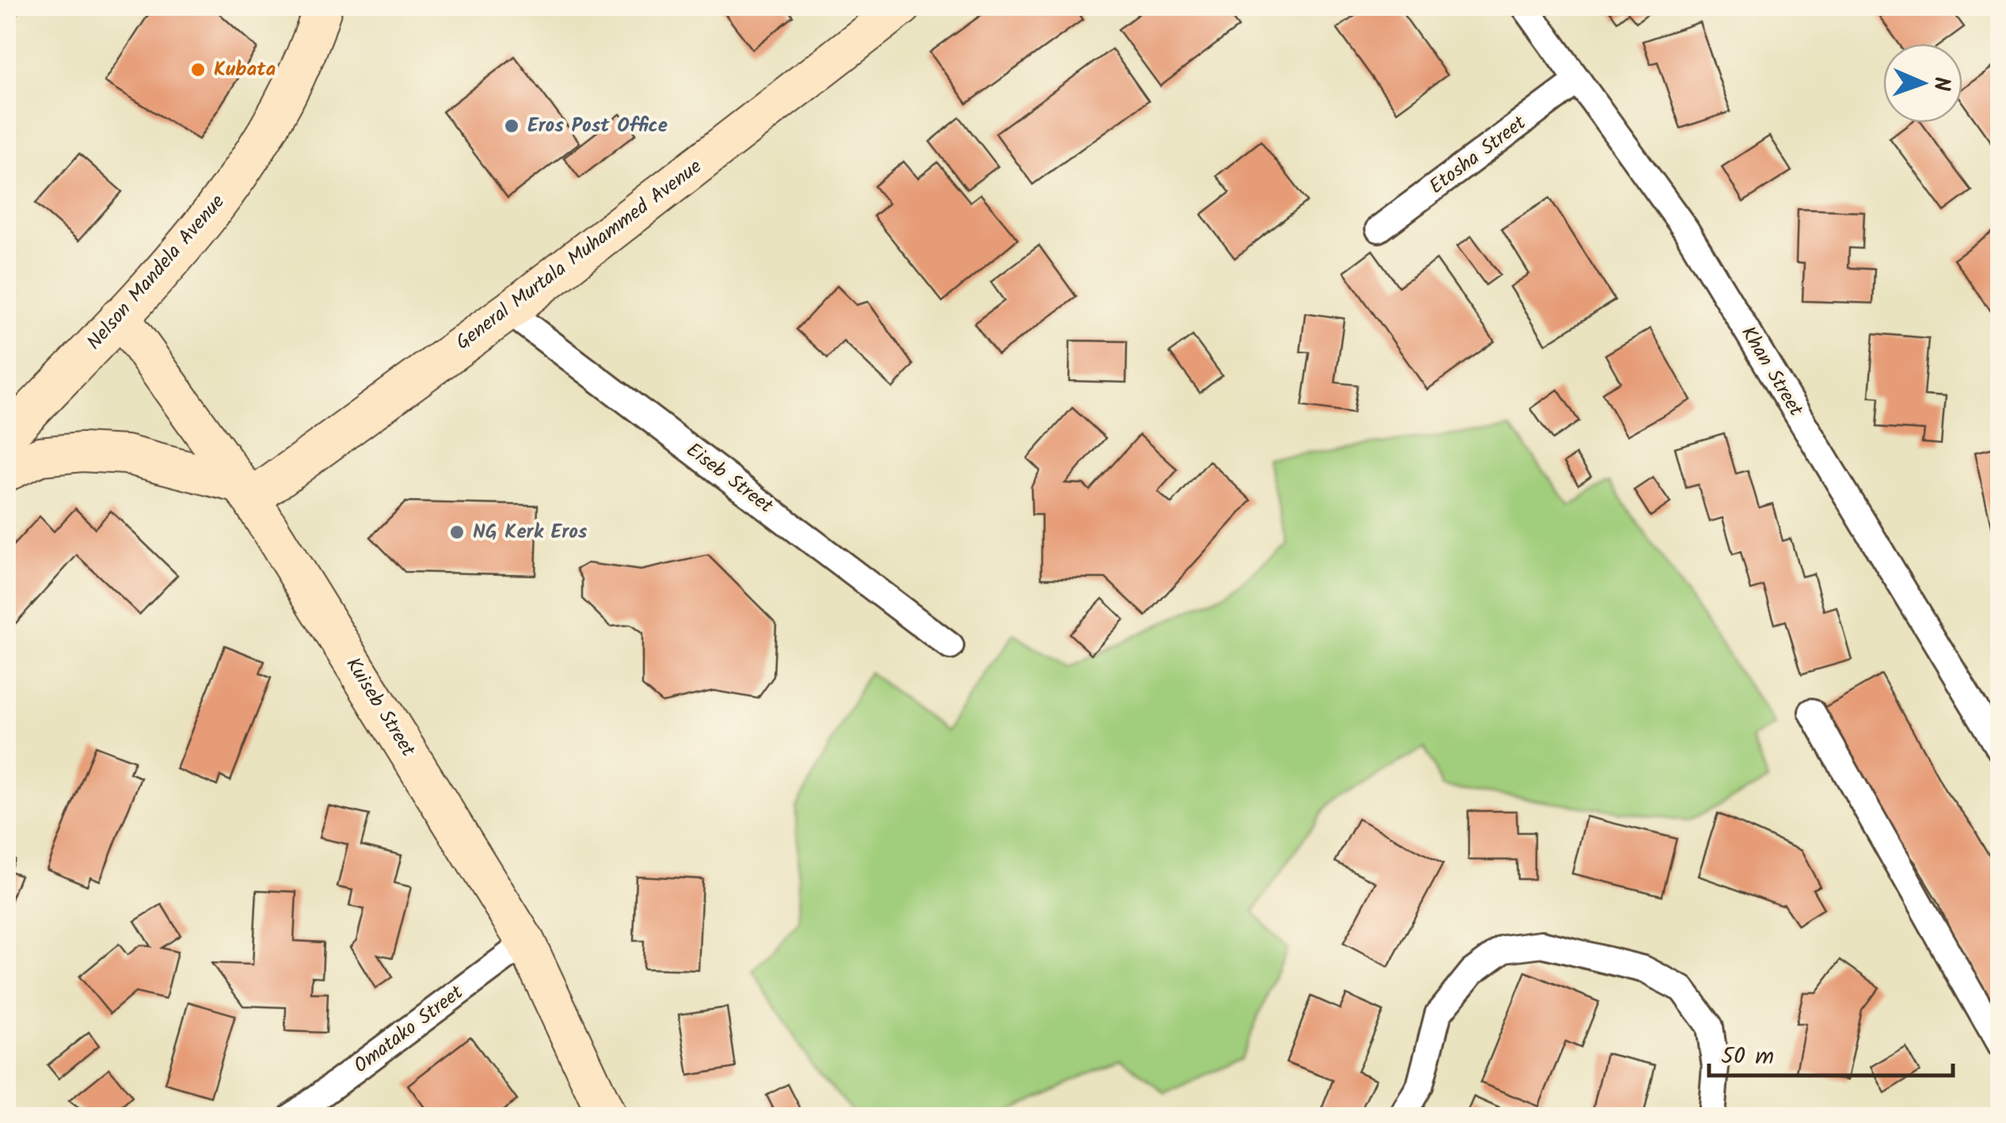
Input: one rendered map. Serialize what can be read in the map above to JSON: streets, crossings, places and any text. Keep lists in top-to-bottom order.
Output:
{
  "streets": {
    "street": [
      "Etosha Street",
      "General Murtala Muhammed Avenue",
      "Nelson Mandela Avenue",
      "Khan Street",
      "Eiseb Street",
      "Kuiseb Street",
      "Omatako Street"
    ]
  },
  "crossings": [
    ["Etosha Street", "Khan Street"],
    ["General Murtala Muhammed Avenue", "Eiseb Street"],
    ["General Murtala Muhammed Avenue", "Kuiseb Street"],
    ["Nelson Mandela Avenue", "Kuiseb Street"],
    ["Kuiseb Street", "Omatako Street"]
  ],
  "places": ["Kubata", "Eros Post Office", "NG Kerk Eros"],
  "scale_bar": "50 m",
  "north": "right"
}
